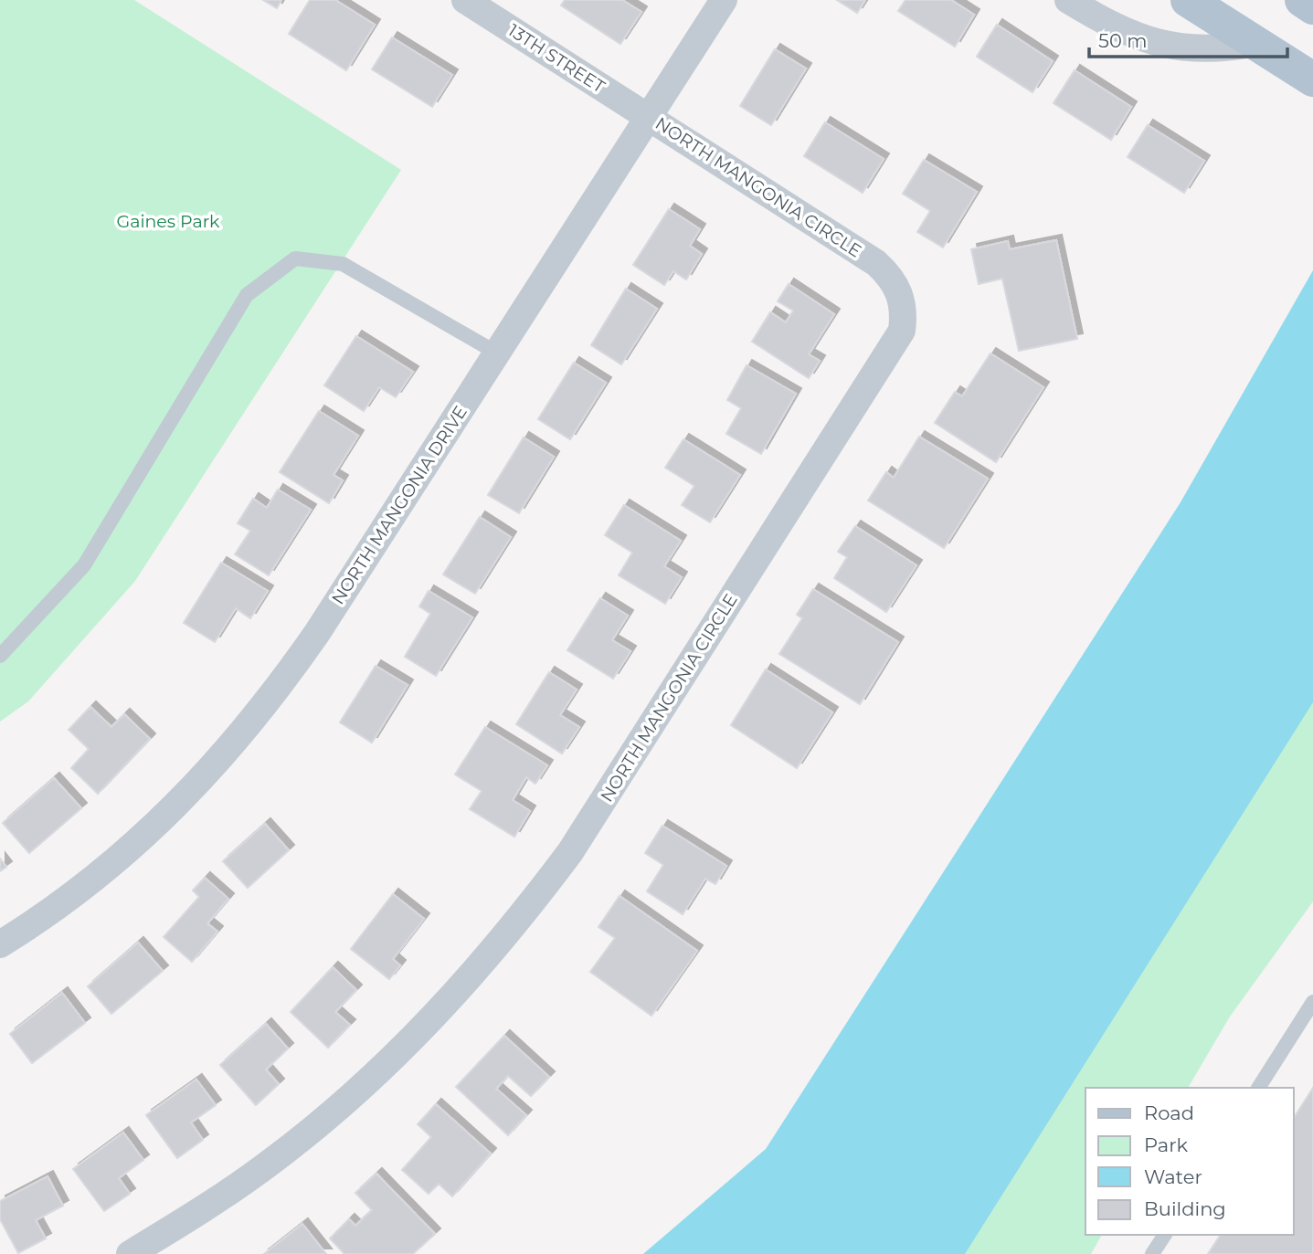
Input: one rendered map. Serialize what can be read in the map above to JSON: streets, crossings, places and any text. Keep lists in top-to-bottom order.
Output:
{
  "streets": {
    "street": ["13TH STREET", "NORTH MANGONIA CIRCLE", "NORTH MANGONIA DRIVE"]
  },
  "crossings": [
    ["13TH STREET", "NORTH MANGONIA CIRCLE"],
    ["13TH STREET", "NORTH MANGONIA DRIVE"],
    ["NORTH MANGONIA CIRCLE", "NORTH MANGONIA DRIVE"]
  ],
  "parks": ["Gaines Park"],
  "legend": [
    "Road",
    "Park",
    "Water",
    "Building"
  ],
  "scale_bar": "50 m"
}
